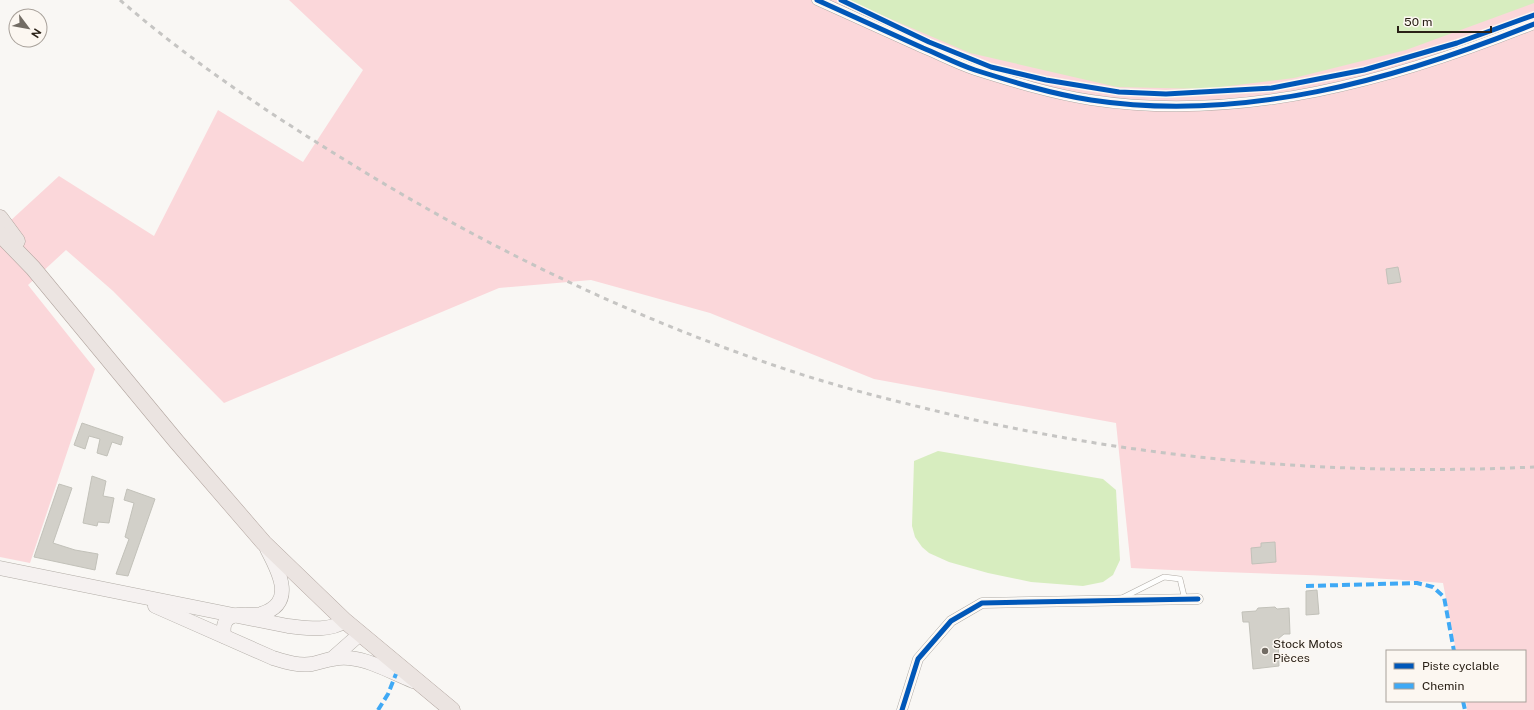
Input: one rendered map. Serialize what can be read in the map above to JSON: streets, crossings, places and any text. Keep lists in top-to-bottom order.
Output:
{
  "places": ["Stock Motos Pièces"],
  "legend": ["Piste cyclable", "Chemin"],
  "scale_bar": "50 m",
  "north": "bottom right"
}
